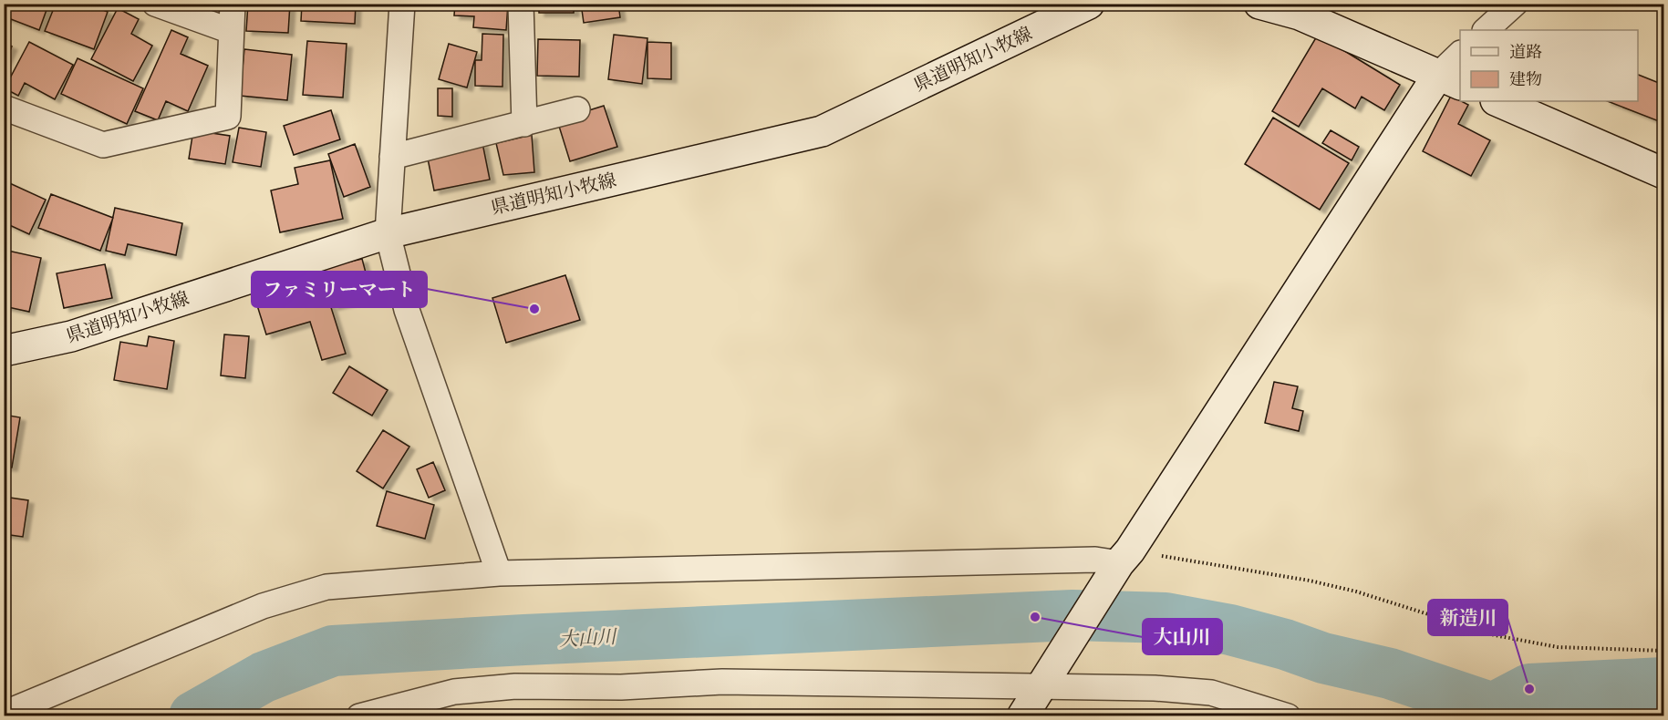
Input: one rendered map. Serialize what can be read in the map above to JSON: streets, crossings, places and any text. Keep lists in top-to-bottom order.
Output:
{
  "streets": {
    "main road": ["県道明知小牧線"]
  },
  "water": ["大山川"],
  "places": ["ファミリーマート", "大山川", "新造川"],
  "legend": ["道路", "建物"]
}
